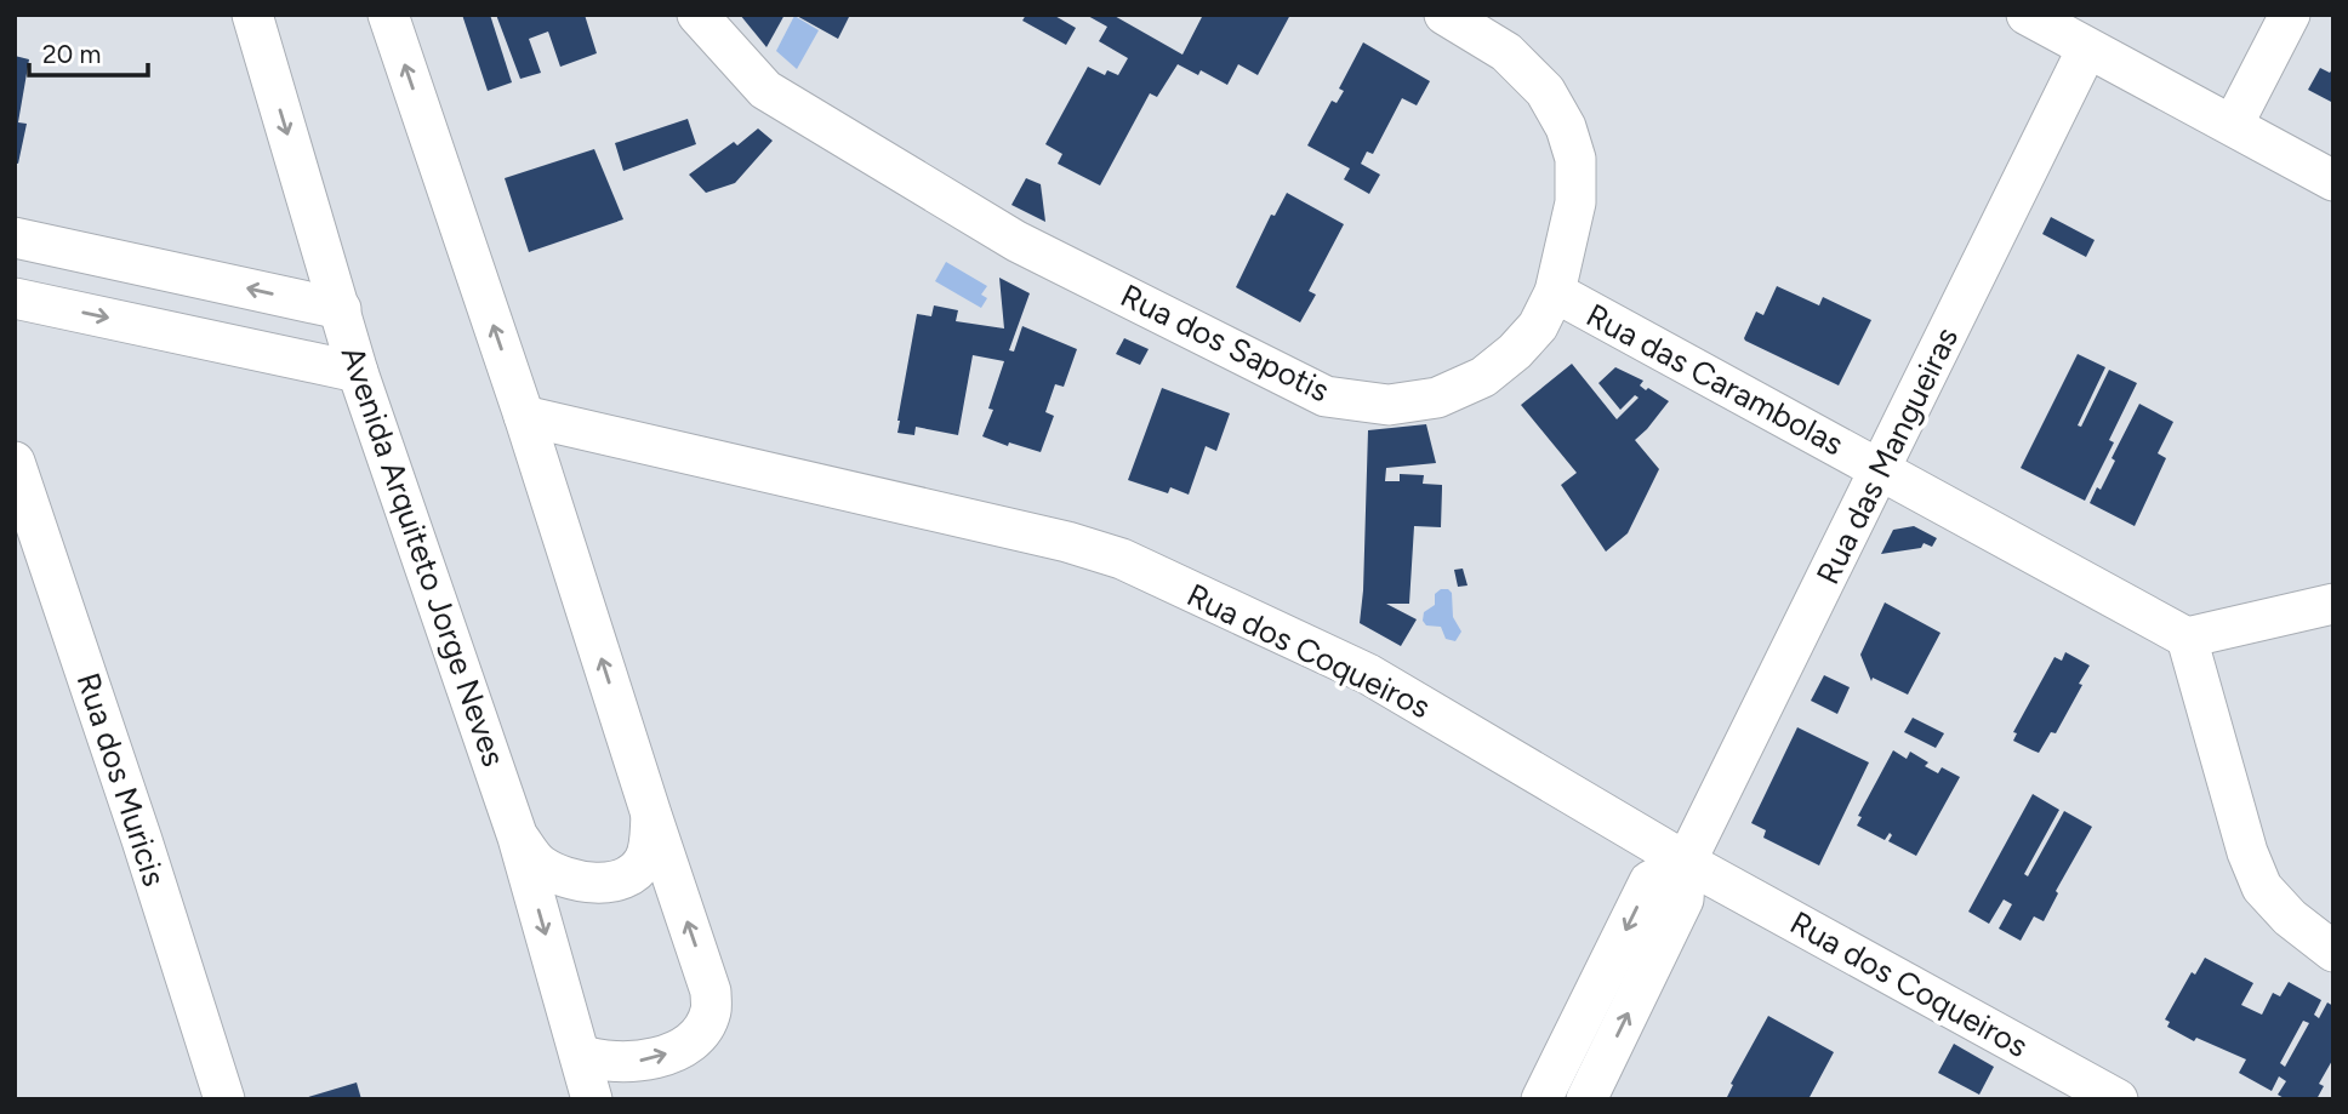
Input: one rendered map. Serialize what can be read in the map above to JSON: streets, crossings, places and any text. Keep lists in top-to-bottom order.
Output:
{
  "streets": {
    "street": [
      "Rua dos Sapotis",
      "Rua das Carambolas",
      "Rua das Mangueiras",
      "Avenida Arquiteto Jorge Neves",
      "Rua dos Coqueiros",
      "Rua dos Muricis"
    ]
  },
  "crossings": [
    ["Rua dos Sapotis", "Rua das Carambolas"],
    ["Rua das Carambolas", "Rua das Mangueiras"],
    ["Rua das Mangueiras", "Rua dos Coqueiros"]
  ],
  "scale_bar": "20 m"
}
